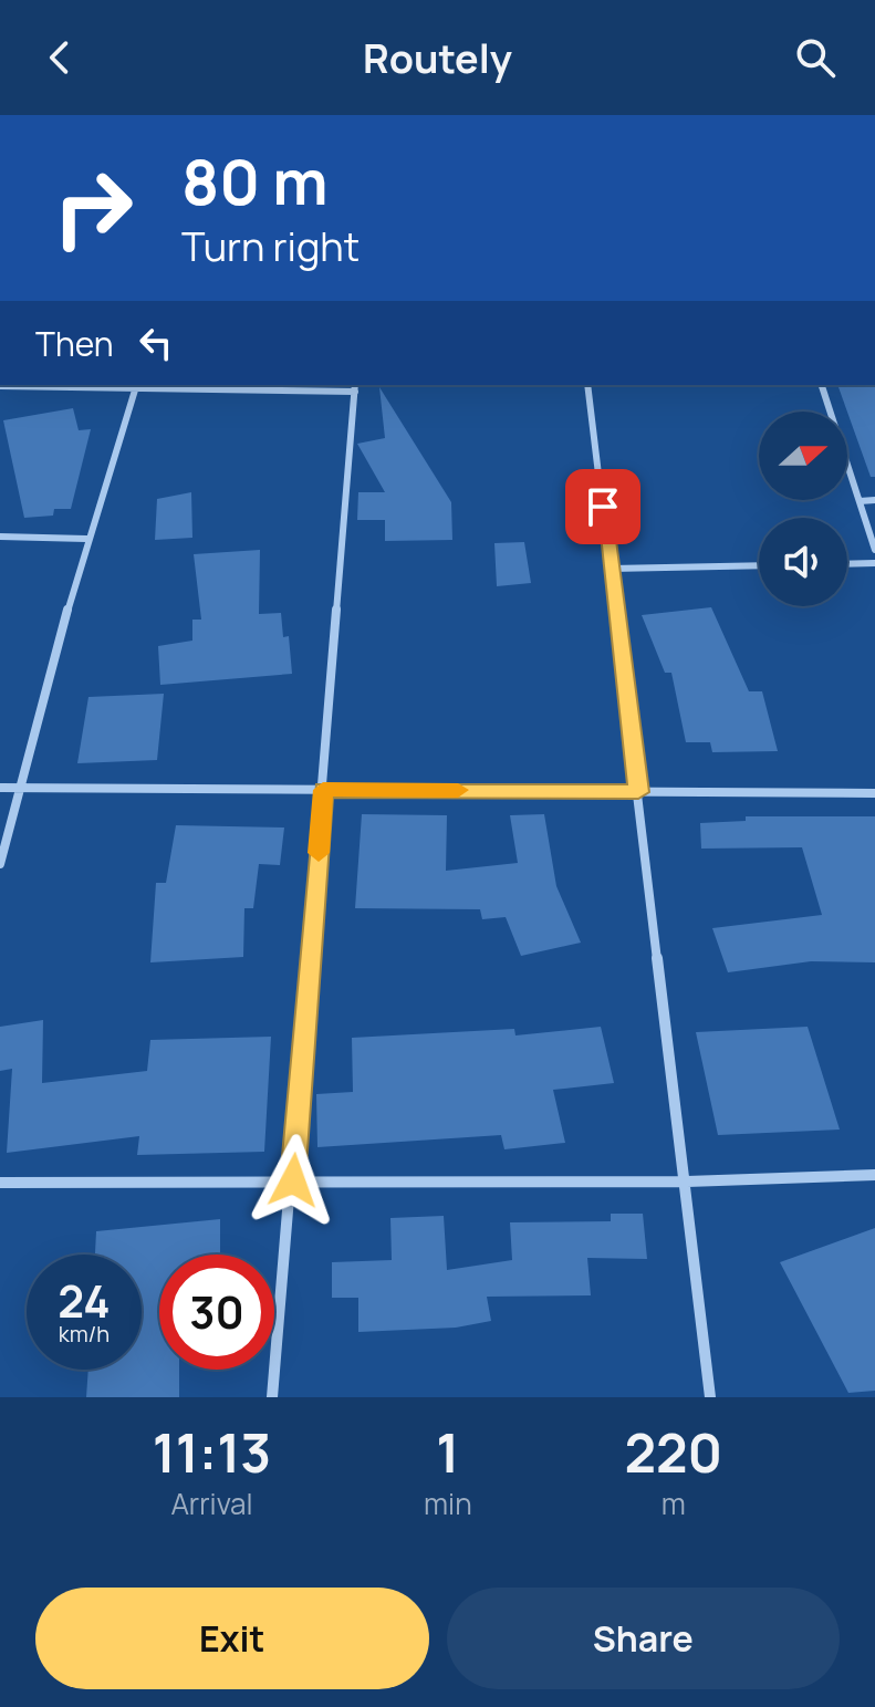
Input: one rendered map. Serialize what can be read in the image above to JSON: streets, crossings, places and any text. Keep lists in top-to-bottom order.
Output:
{
  "north": "right",
  "page": {
    "header": "Routely",
    "turn": ["80 m", "Turn right"],
    "then": "Then",
    "speed": "24 km/h",
    "limit": "30",
    "eta": [
      "11:13",
      "Arrival",
      "1",
      "min",
      "220",
      "m"
    ],
    "buttons": ["Exit", "Share"]
  }
}
